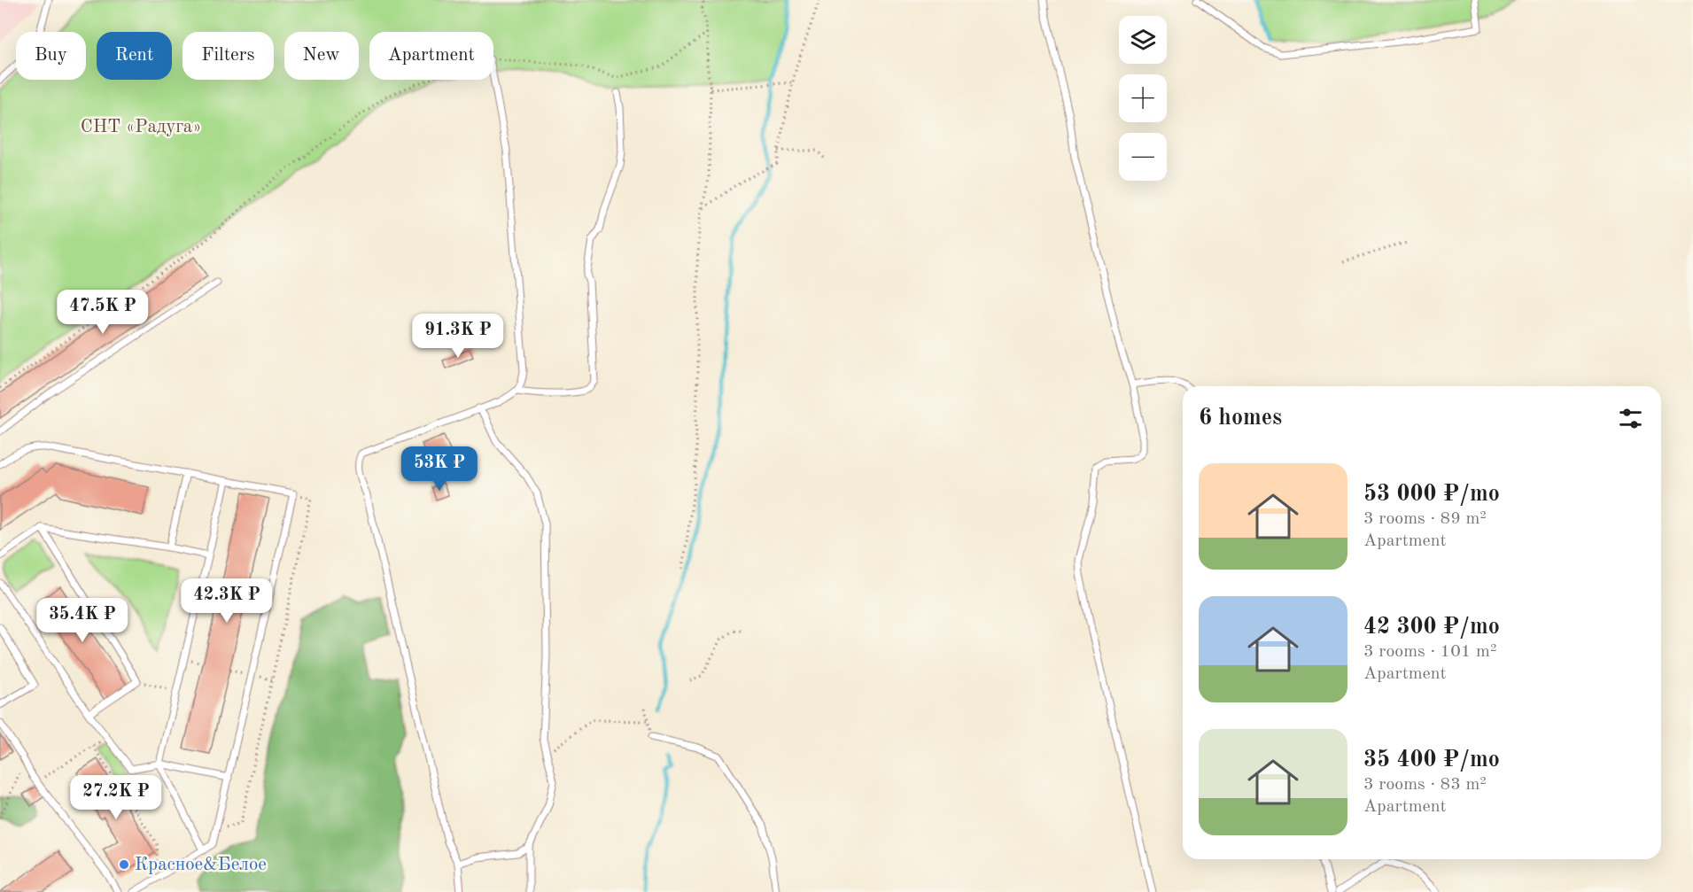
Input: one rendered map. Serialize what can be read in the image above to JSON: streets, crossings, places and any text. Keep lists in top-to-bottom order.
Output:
{
  "parks": ["СНТ «Радуга»"],
  "places": ["Красное&Белое"],
  "page": {
    "map_buttons": ["+", "−"],
    "chip": [
      "Buy",
      "Rent",
      "Filters",
      "New",
      "Apartment"
    ],
    "price": [
      "47.5K ₽",
      "91.3K ₽",
      "53K ₽",
      "42.3K ₽",
      "35.4K ₽",
      "27.2K ₽"
    ],
    "heading": "6 homes",
    "list": [
      {
        "name": "53 000 ₽/mo",
        "note": "3 rooms · 89 m² · Apartment"
      },
      {
        "name": "42 300 ₽/mo",
        "note": "3 rooms · 101 m² · Apartment"
      },
      {
        "name": "35 400 ₽/mo",
        "note": "3 rooms · 83 m² · Apartment"
      }
    ]
  }
}
